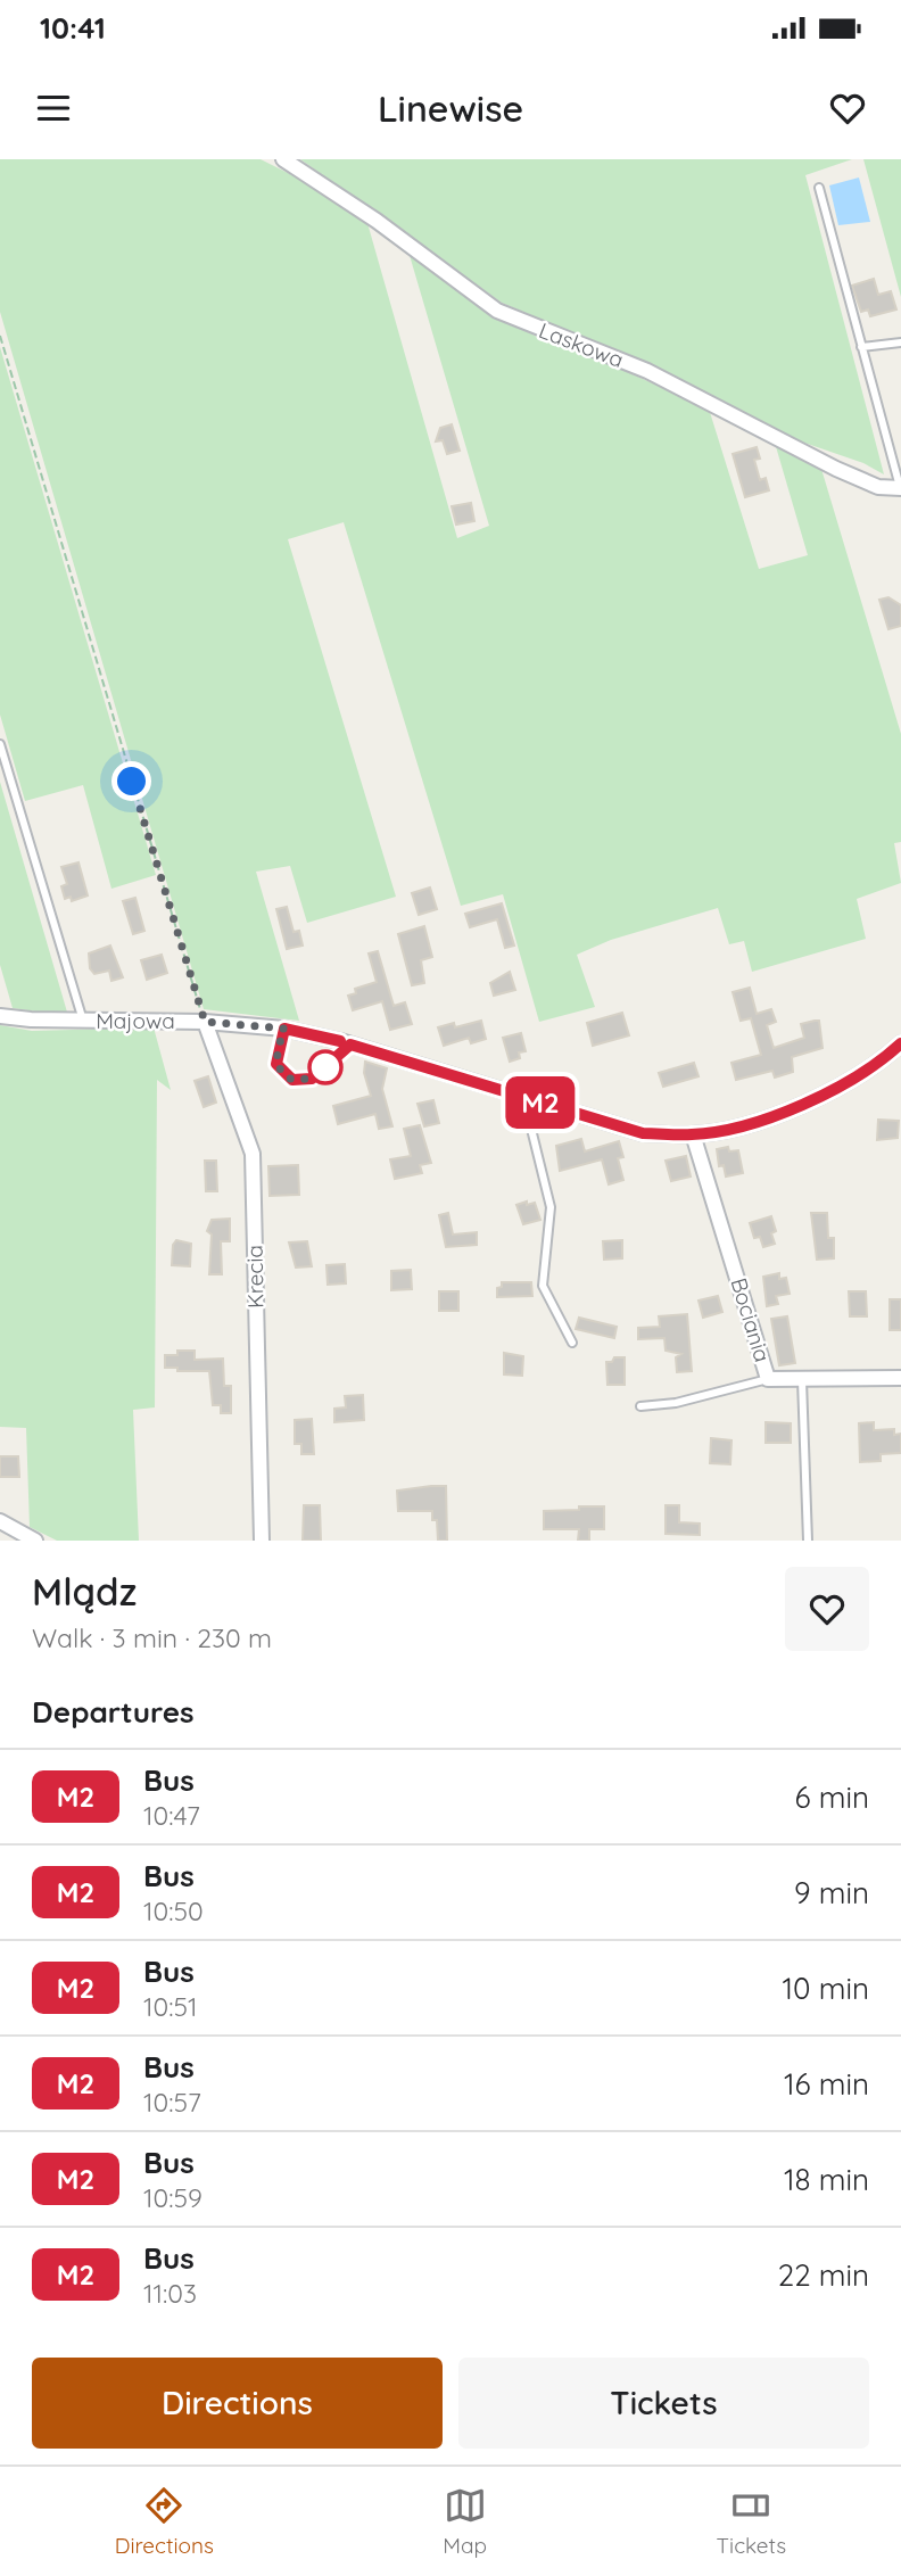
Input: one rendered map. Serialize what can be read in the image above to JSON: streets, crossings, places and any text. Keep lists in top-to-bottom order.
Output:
{
  "streets": {
    "street": [
      "Laskowa",
      "Majowa",
      "Krecia",
      "Bociania"
    ]
  },
  "crossings": [
    ["Majowa", "Krecia"],
    ["Majowa", "Bociania"]
  ],
  "lines": ["bus line M2"],
  "page": {
    "status": "10:41",
    "header": "Linewise",
    "on_map": "M2",
    "heading": [
      ["Mlądz", "Walk · 3 min · 230 m"],
      "Departures"
    ],
    "list": [
      {
        "mark": "M2",
        "name": "Bus",
        "note": "10:47",
        "value": "6 min"
      },
      {
        "mark": "M2",
        "name": "Bus",
        "note": "10:50",
        "value": "9 min"
      },
      {
        "mark": "M2",
        "name": "Bus",
        "note": "10:51",
        "value": "10 min"
      },
      {
        "mark": "M2",
        "name": "Bus",
        "note": "10:57",
        "value": "16 min"
      },
      {
        "mark": "M2",
        "name": "Bus",
        "note": "10:59",
        "value": "18 min"
      },
      {
        "mark": "M2",
        "name": "Bus",
        "note": "11:03",
        "value": "22 min"
      }
    ],
    "buttons": ["Directions", "Tickets"],
    "tabs": ["Directions", "Map", "Tickets"]
  }
}
